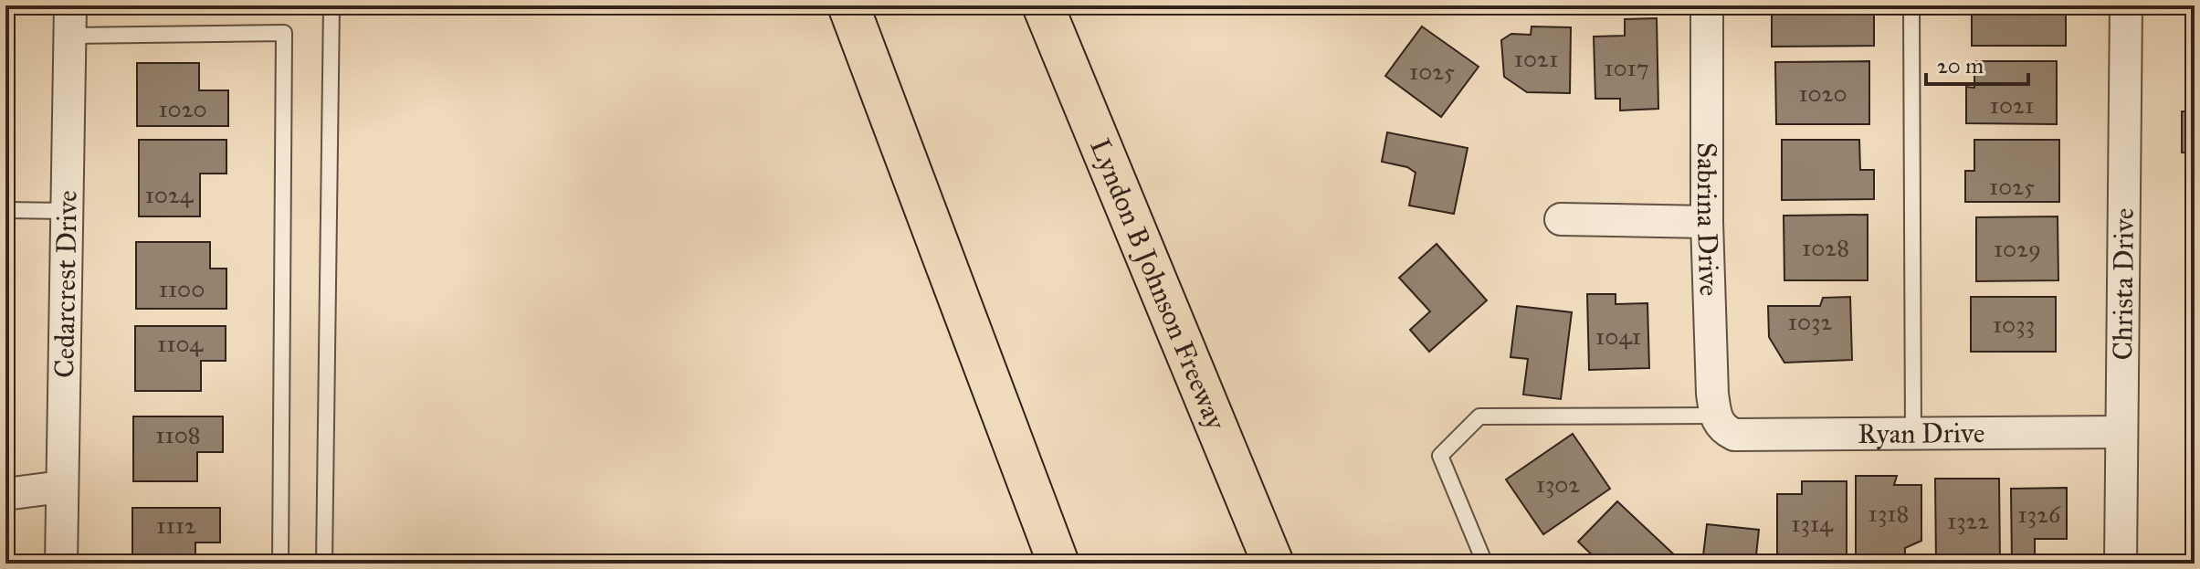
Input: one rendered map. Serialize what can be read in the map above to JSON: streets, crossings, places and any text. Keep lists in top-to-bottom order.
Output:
{
  "streets": {
    "highway": ["Lyndon B Johnson Freeway"],
    "street": [
      "Sabrina Drive",
      "Cedarcrest Drive",
      "Christa Drive",
      "Ryan Drive"
    ]
  },
  "crossings": [
    ["Sabrina Drive", "Ryan Drive"],
    ["Christa Drive", "Ryan Drive"]
  ],
  "house_numbers": [
    "1021",
    "1017",
    "1025",
    "1020",
    "1021",
    "1020",
    "1025",
    "1024",
    "1028",
    "1029",
    "1100",
    "1032",
    "1033",
    "1041",
    "1104",
    "1108",
    "1302",
    "1318",
    "1326",
    "1322",
    "1314",
    "1112"
  ],
  "scale_bar": "20 m"
}
